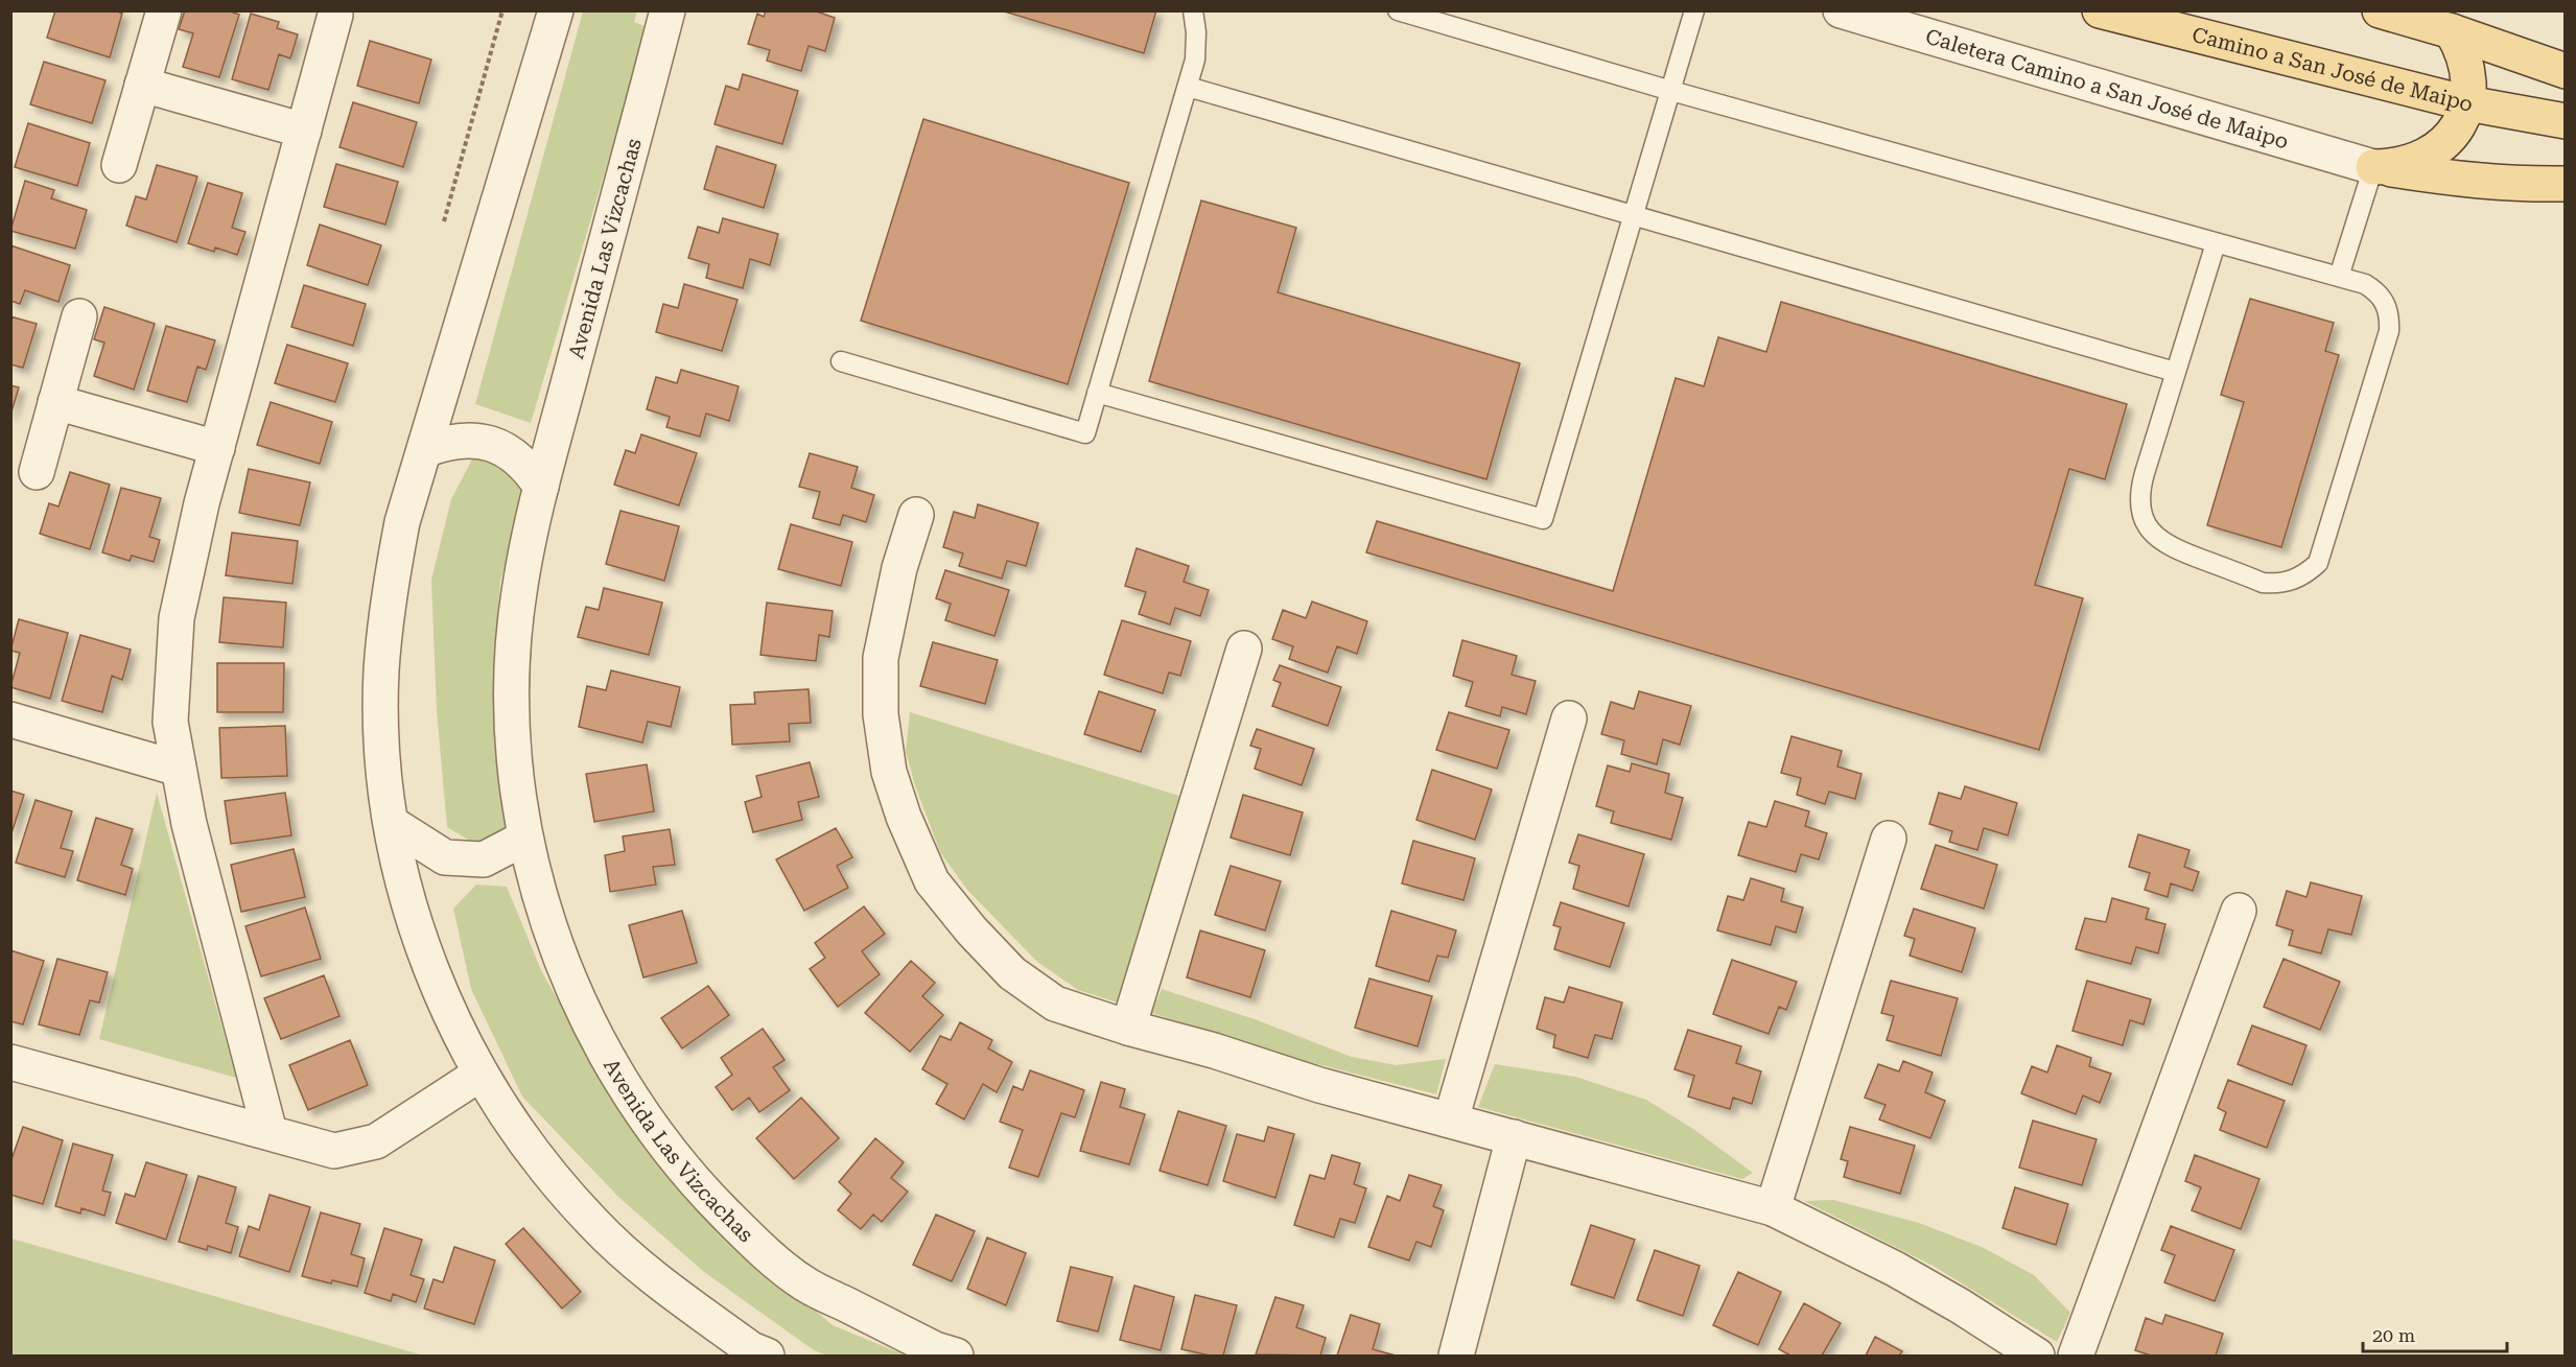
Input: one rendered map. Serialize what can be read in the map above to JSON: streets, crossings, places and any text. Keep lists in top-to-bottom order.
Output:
{
  "streets": {
    "main road": ["Camino a San José de Maipo"],
    "street": ["Caletera Camino a San José de Maipo", "Avenida Las Vizcachas"]
  },
  "scale_bar": "20 m"
}
